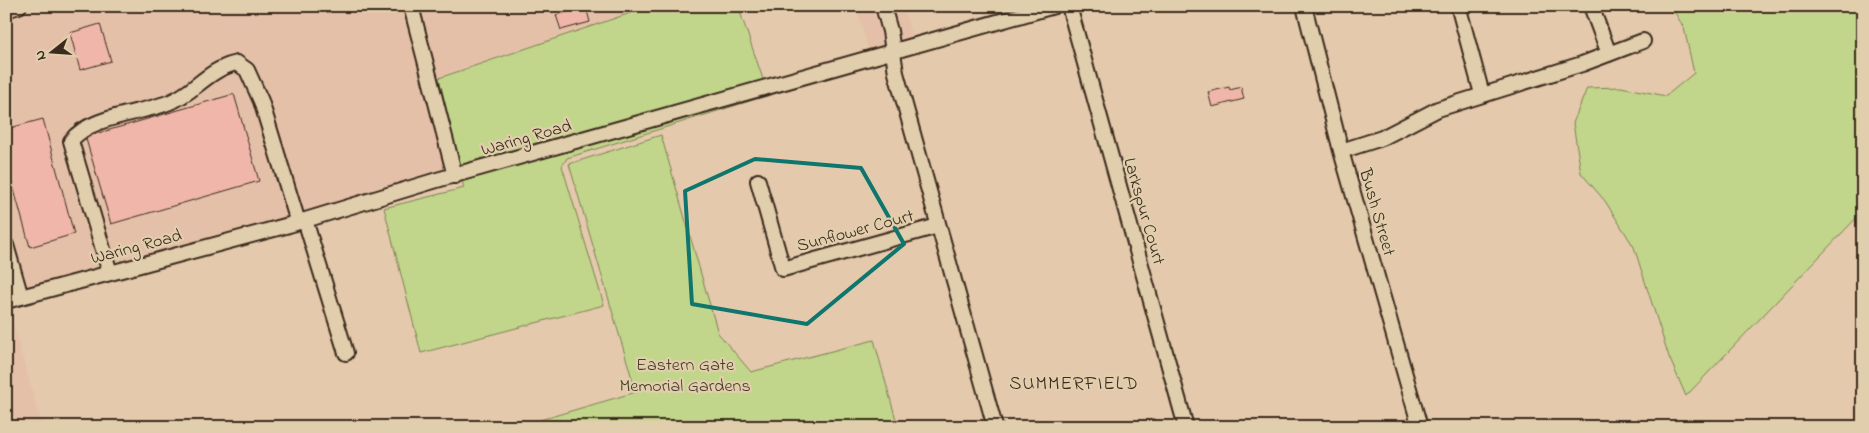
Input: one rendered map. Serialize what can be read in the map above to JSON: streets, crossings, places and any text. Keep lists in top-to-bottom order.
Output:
{
  "streets": {
    "street": [
      "Waring Road",
      "Larkspur Court",
      "Bush Street",
      "Sunflower Court"
    ]
  },
  "districts": ["SUMMERFIELD"],
  "parks": ["Eastern Gate Memorial Gardens"],
  "north": "left"
}
